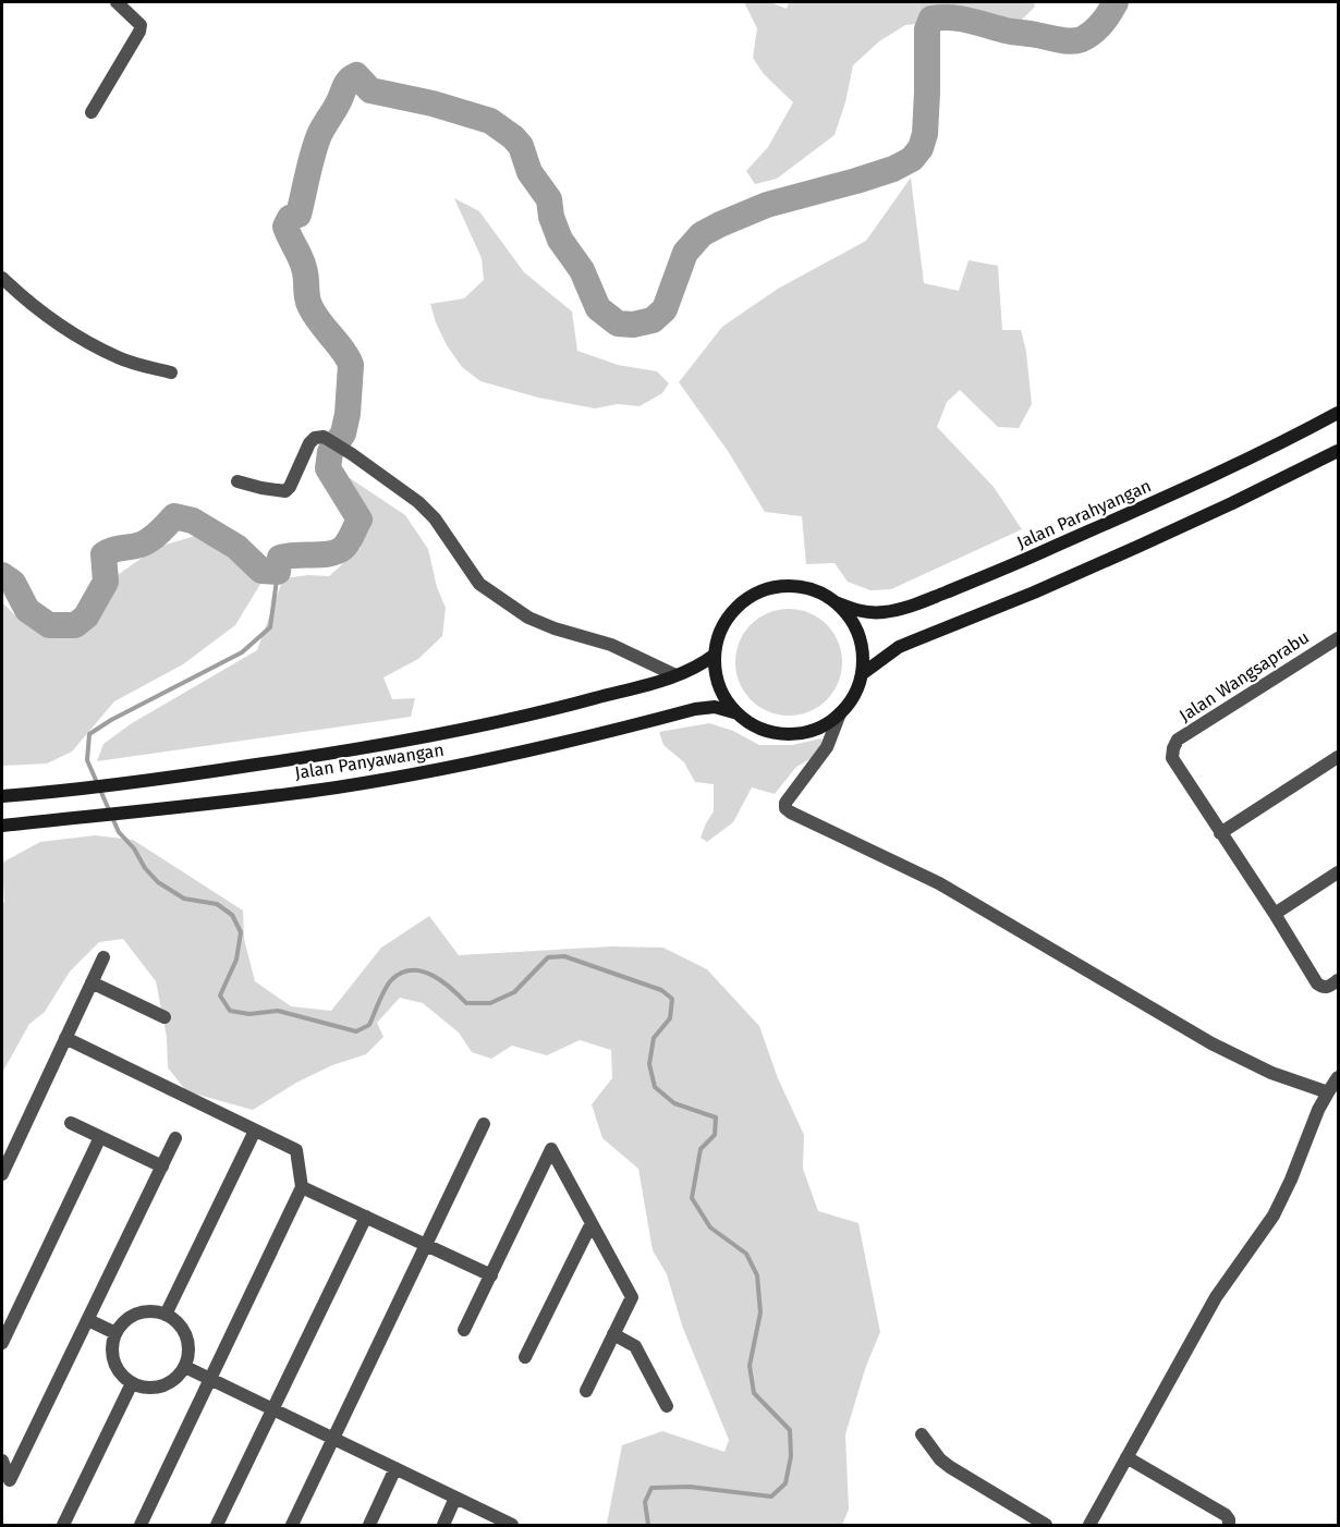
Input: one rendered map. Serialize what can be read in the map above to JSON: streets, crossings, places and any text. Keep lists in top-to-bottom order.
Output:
{
  "streets": {
    "main road": ["Jalan Parahyangan", "Jalan Panyawangan"],
    "street": ["Jalan Wangsaprabu"]
  },
  "crossings": [
    ["Jalan Parahyangan", "Jalan Panyawangan"]
  ]
}
